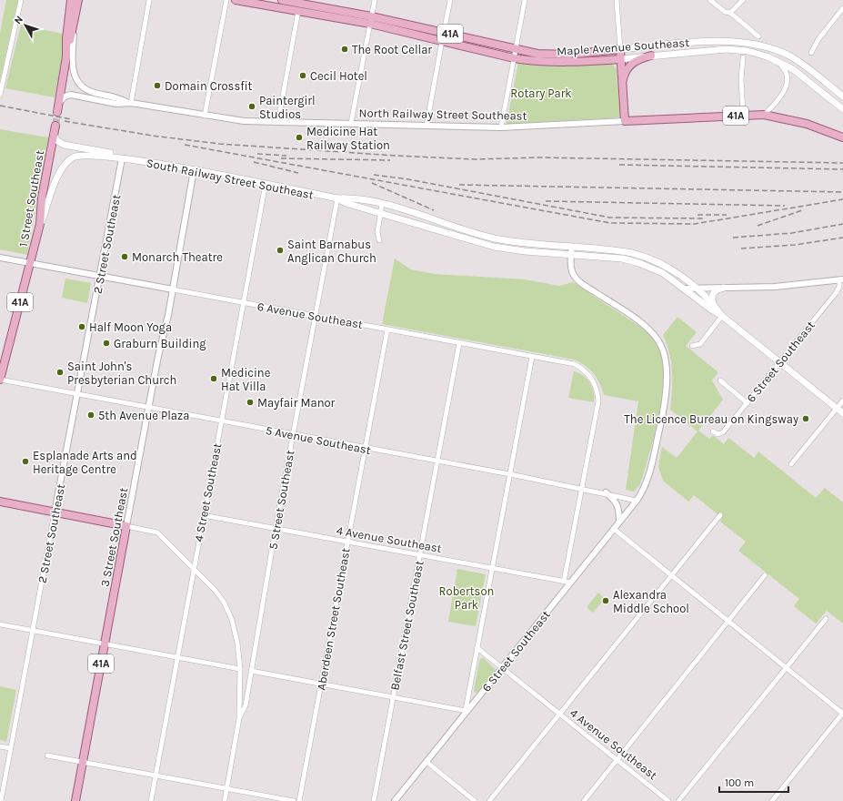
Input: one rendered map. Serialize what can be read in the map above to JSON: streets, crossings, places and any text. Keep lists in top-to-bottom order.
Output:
{
  "streets": {
    "main road": [
      "41A",
      "Maple Avenue Southeast",
      "North Railway Street Southeast",
      "South Railway Street Southeast",
      "1 Street Southeast",
      "3 Street Southeast"
    ],
    "street": [
      "2 Street Southeast",
      "6 Avenue Southeast",
      "6 Street Southeast",
      "5 Avenue Southeast",
      "4 Street Southeast",
      "5 Street Southeast",
      "4 Avenue Southeast",
      "Aberdeen Street Southeast",
      "Belfast Street Southeast"
    ]
  },
  "crossings": [
    ["South Railway Street Southeast", "1 Street Southeast"],
    ["South Railway Street Southeast", "2 Street Southeast"],
    ["South Railway Street Southeast", "6 Street Southeast"],
    ["South Railway Street Southeast", "4 Street Southeast"],
    ["South Railway Street Southeast", "5 Street Southeast"],
    ["South Railway Street Southeast", "3 Street Southeast"],
    ["1 Street Southeast", "6 Avenue Southeast"],
    ["1 Street Southeast", "5 Avenue Southeast"],
    ["2 Street Southeast", "6 Avenue Southeast"],
    ["2 Street Southeast", "5 Avenue Southeast"],
    ["6 Avenue Southeast", "5 Avenue Southeast"],
    ["6 Avenue Southeast", "4 Street Southeast"],
    ["6 Avenue Southeast", "5 Street Southeast"],
    ["6 Avenue Southeast", "3 Street Southeast"],
    ["6 Avenue Southeast", "Aberdeen Street Southeast"],
    ["6 Avenue Southeast", "Belfast Street Southeast"],
    ["6 Street Southeast", "5 Avenue Southeast"],
    ["6 Street Southeast", "4 Avenue Southeast"],
    ["5 Avenue Southeast", "4 Street Southeast"],
    ["5 Avenue Southeast", "5 Street Southeast"],
    ["5 Avenue Southeast", "3 Street Southeast"],
    ["5 Avenue Southeast", "Aberdeen Street Southeast"],
    ["5 Avenue Southeast", "Belfast Street Southeast"],
    ["4 Street Southeast", "4 Avenue Southeast"],
    ["5 Street Southeast", "4 Avenue Southeast"],
    ["4 Avenue Southeast", "Aberdeen Street Southeast"],
    ["4 Avenue Southeast", "Belfast Street Southeast"]
  ],
  "parks": ["Rotary Park", "Robertson Park"],
  "places": [
    "The Root Cellar",
    "Cecil Hotel",
    "Domain Crossfit",
    "Paintergirl Studios",
    "Medicine Hat Railway Station",
    "Saint Barnabus Anglican Church",
    "Monarch Theatre",
    "Half Moon Yoga",
    "Graburn Building",
    "Saint John's Presbyterian Church",
    "Medicine Hat Villa",
    "Mayfair Manor",
    "5th Avenue Plaza",
    "The Licence Bureau on Kingsway",
    "Esplanade Arts and Heritage Centre",
    "Alexandra Middle School"
  ],
  "scale_bar": "100 m",
  "north": "top left"
}
